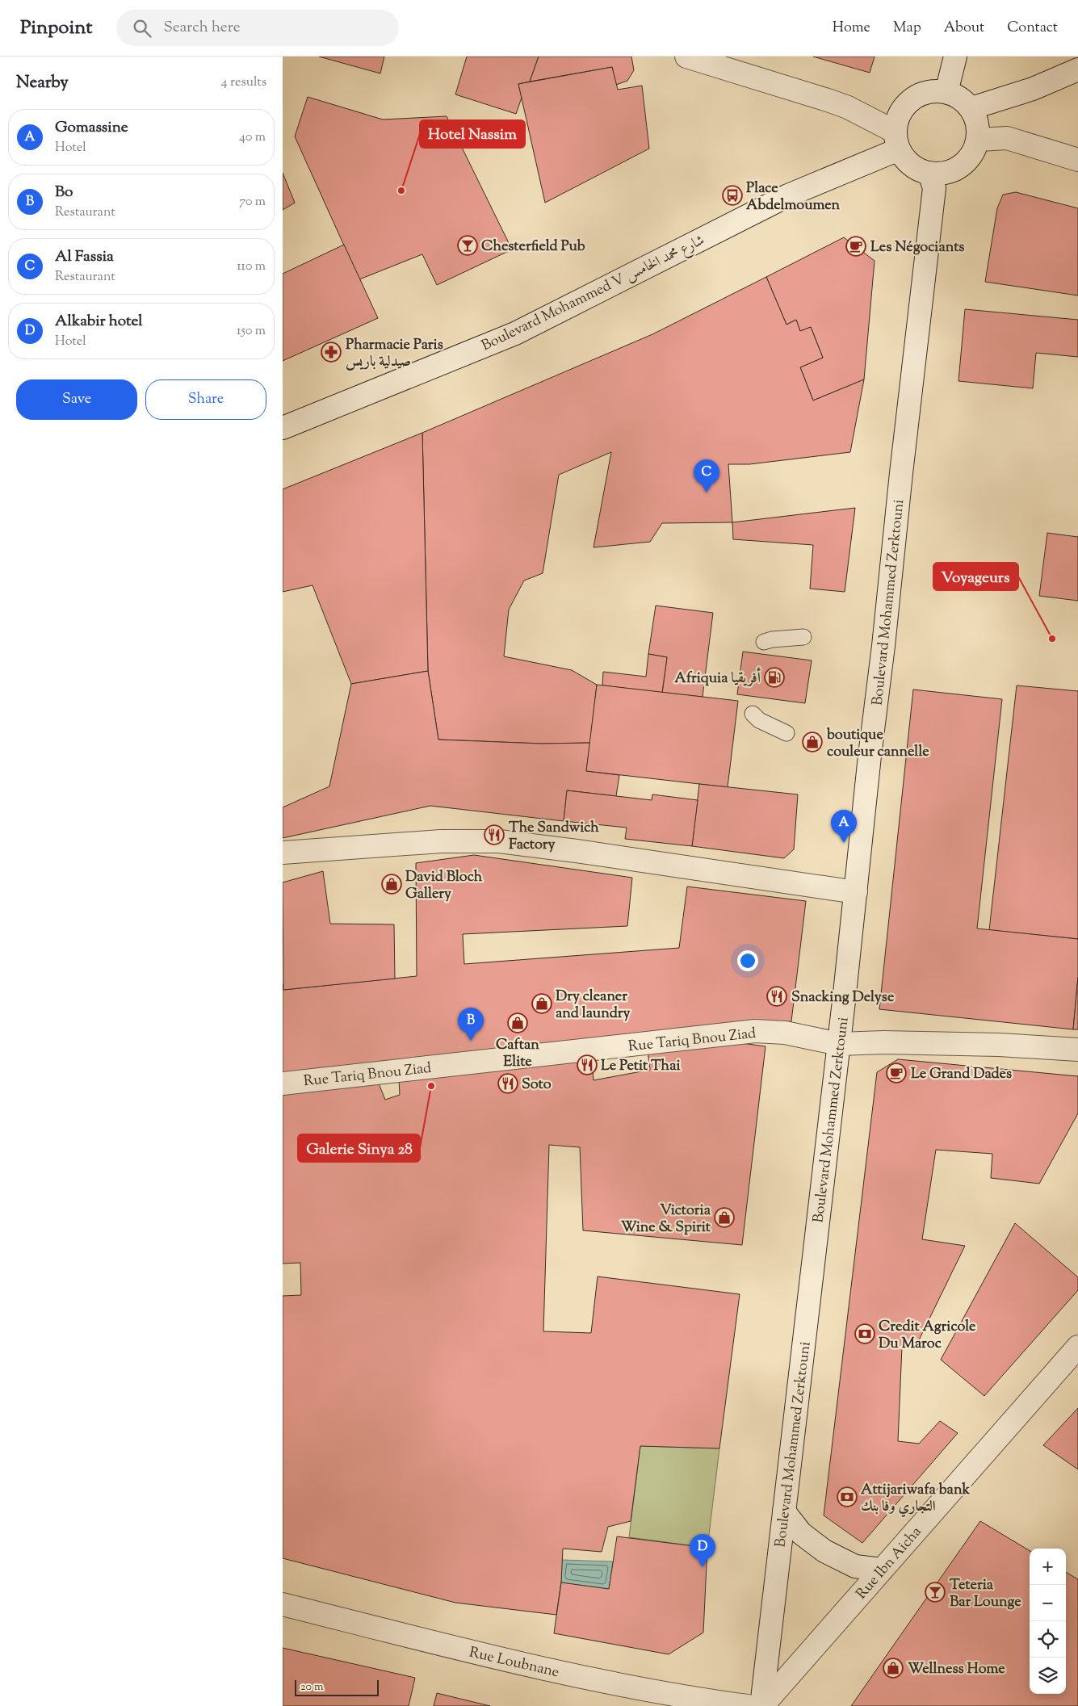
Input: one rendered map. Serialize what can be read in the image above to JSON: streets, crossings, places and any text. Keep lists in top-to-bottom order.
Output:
{
  "streets": {
    "main road": [
      "Boulevard Mohammed V شارع محمد الخامس",
      "Boulevard Mohammed Zerktouni",
      "Rue Tariq Bnou Ziad",
      "Rue Ibn Aicha",
      "Rue Loubnane"
    ]
  },
  "crossings": [
    ["Boulevard Mohammed V شارع محمد الخامس", "Boulevard Mohammed Zerktouni"],
    ["Boulevard Mohammed Zerktouni", "Rue Tariq Bnou Ziad"],
    ["Boulevard Mohammed Zerktouni", "Rue Ibn Aicha"]
  ],
  "places": {
    "other": ["Hotel Nassim", "Voyageurs", "Galerie Sinya 28"],
    "bus stop": ["Place Abdelmoumen"],
    "bar": ["Chesterfield Pub", "Teteria Bar Lounge"],
    "cafe": ["Les Négociants", "Le Grand Dades"],
    "pharmacy": ["Pharmacie Paris صيدلية باريس"],
    "fuel station": ["Afriquia أفريقيا"],
    "shop": [
      "boutique couleur cannelle",
      "David Bloch Gallery",
      "Dry cleaner and laundry",
      "Caftan Elite",
      "Victoria Wine & Spirit",
      "Wellness Home"
    ],
    "restaurant": [
      "The Sandwich Factory",
      "Snacking Delyse",
      "Le Petit Thai",
      "Soto"
    ],
    "bank": ["Credit Agricole Du Maroc", "Attijariwafa bank التجاري وفا بنك"]
  },
  "scale_bar": "20 m",
  "page": {
    "header": "Pinpoint",
    "search": "Search here",
    "nav": [
      "Home",
      "Map",
      "About",
      "Contact"
    ],
    "heading": ["Nearby", "4 results"],
    "list": [
      {
        "mark": "A",
        "name": "Gomassine",
        "note": "Hotel",
        "value": "40 m"
      },
      {
        "mark": "B",
        "name": "Bo",
        "note": "Restaurant",
        "value": "70 m"
      },
      {
        "mark": "C",
        "name": "Al Fassia",
        "note": "Restaurant",
        "value": "110 m"
      },
      {
        "mark": "D",
        "name": "Alkabir hotel",
        "note": "Hotel",
        "value": "150 m"
      }
    ],
    "buttons": ["Save", "Share"],
    "pins": [
      "C",
      "A",
      "B",
      "D"
    ],
    "map_buttons": ["+", "−"],
    "scale": "20 m"
  }
}
